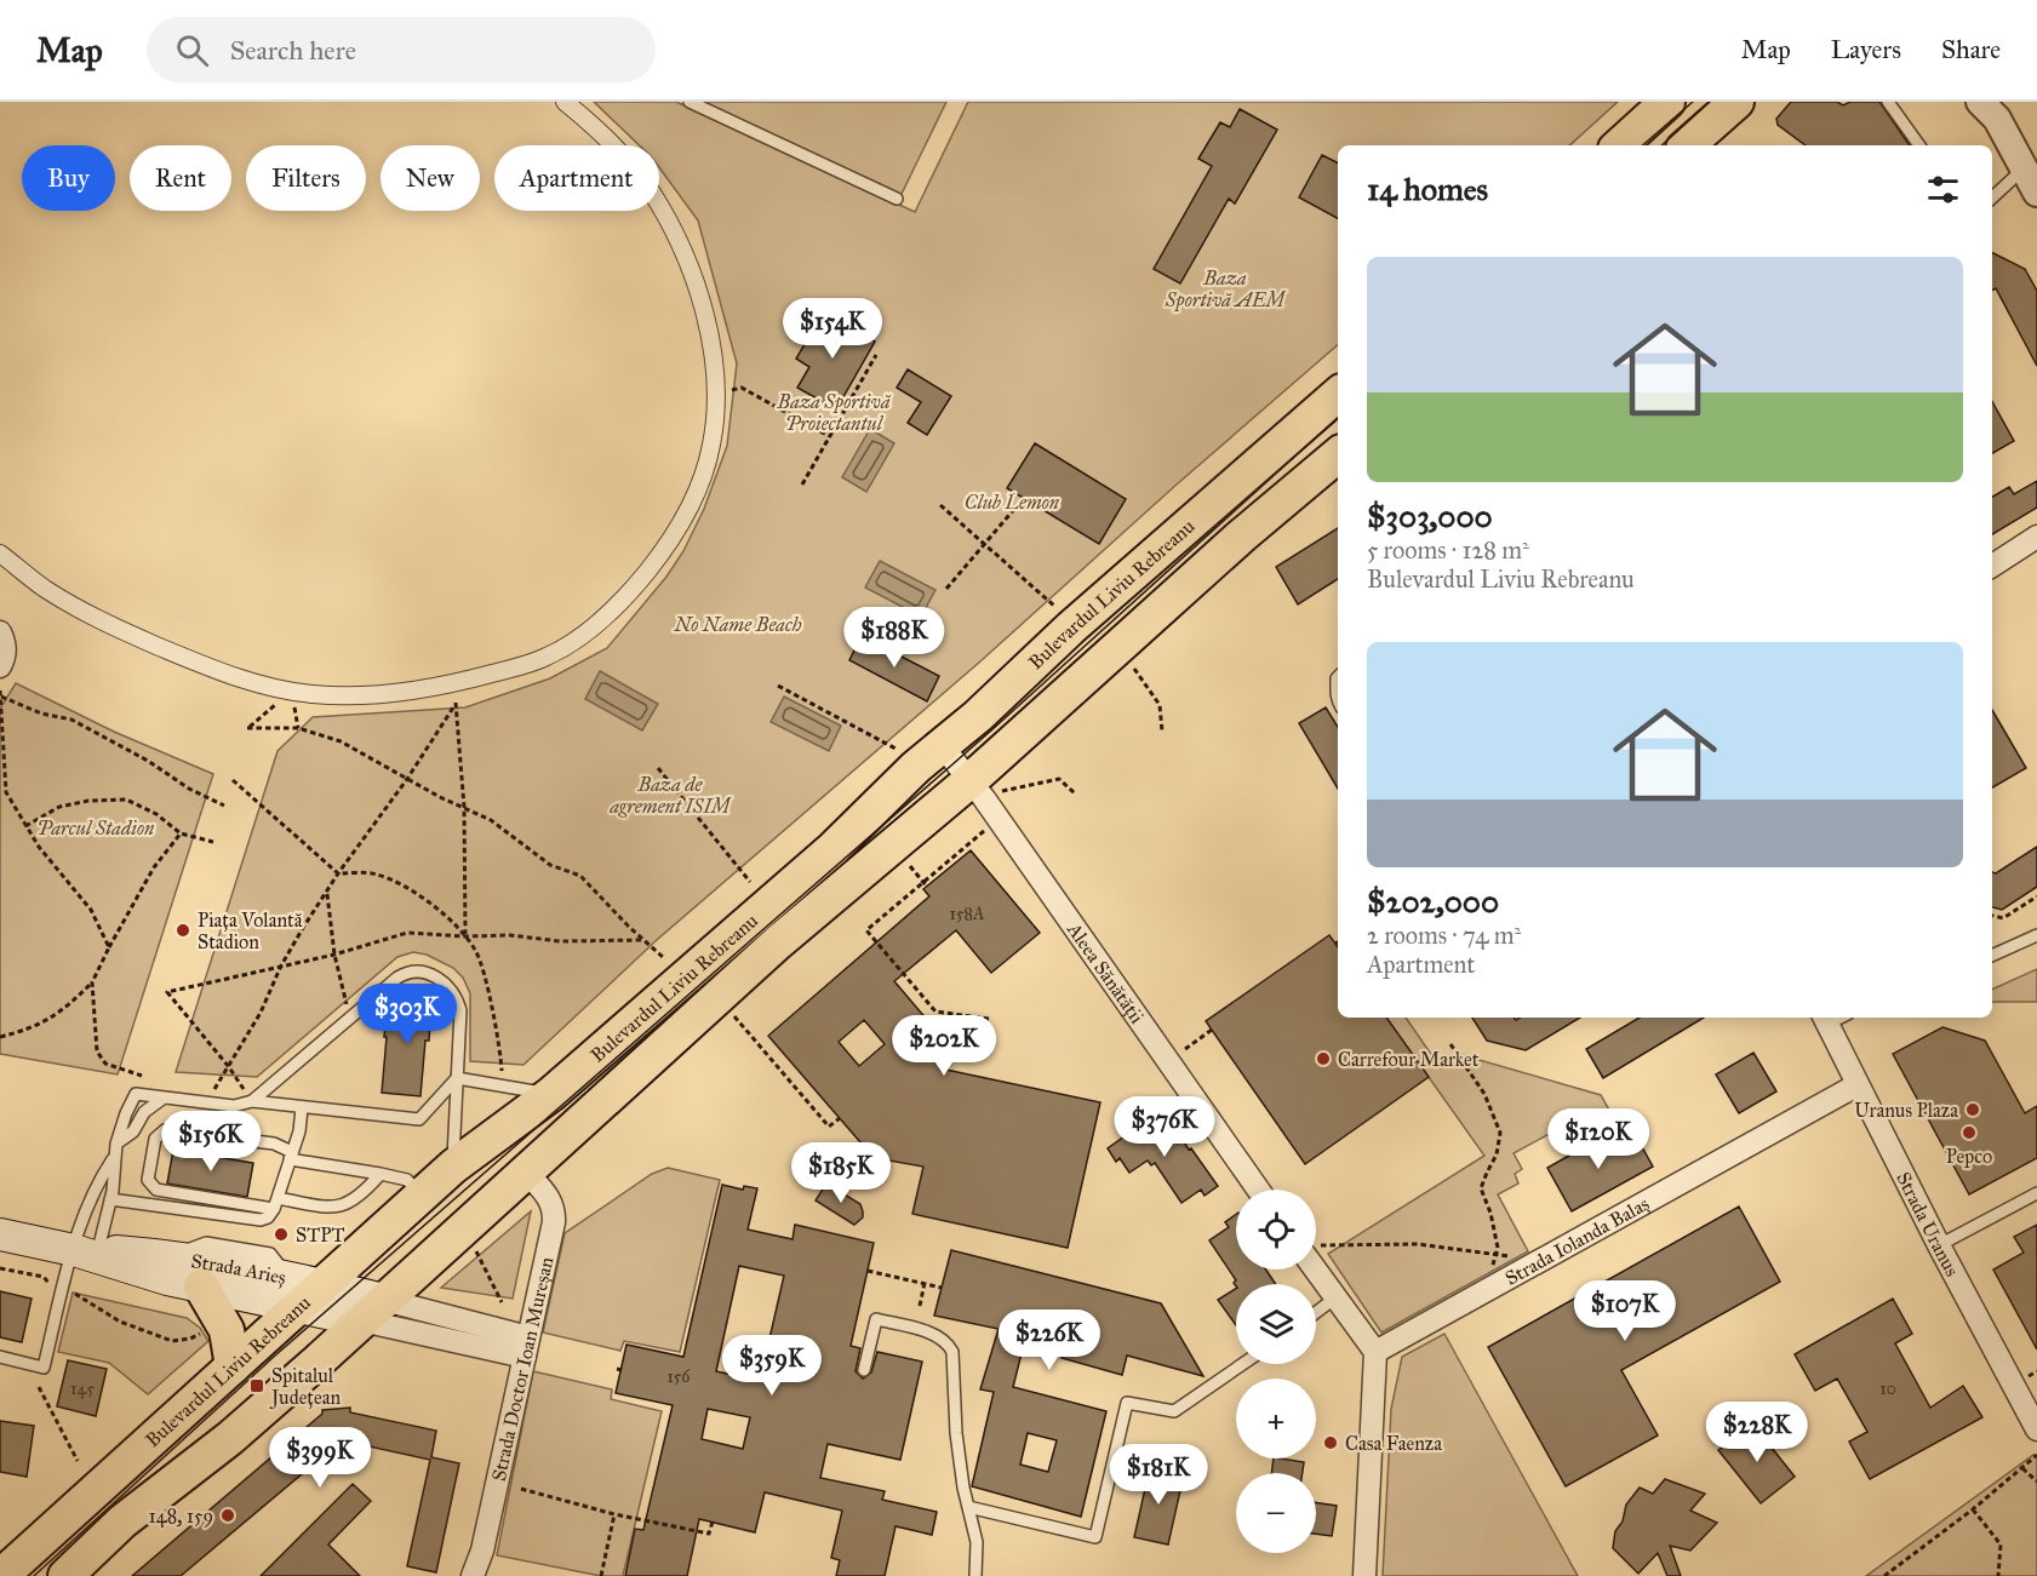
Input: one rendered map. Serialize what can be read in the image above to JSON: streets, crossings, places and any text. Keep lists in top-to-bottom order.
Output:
{
  "streets": {
    "main road": ["Bulevardul Liviu Rebreanu", "Strada Arieș"],
    "street": [
      "Aleea Sănătății",
      "Strada Uranus",
      "Strada Iolanda Balaș",
      "Strada Doctor Ioan Mureșan"
    ]
  },
  "crossings": [
    ["Bulevardul Liviu Rebreanu", "Aleea Sănătății"],
    ["Bulevardul Liviu Rebreanu", "Strada Arieș"],
    ["Bulevardul Liviu Rebreanu", "Strada Doctor Ioan Mureșan"],
    ["Strada Uranus", "Strada Iolanda Balaș"],
    ["Strada Arieș", "Strada Doctor Ioan Mureșan"]
  ],
  "parks": [
    "Baza Sportivă AEM",
    "Baza Sportivă Proiectantul",
    "Club Lemon",
    "No Name Beach",
    "Baza de agrement ISIM",
    "Parcul Stadion"
  ],
  "places": {
    "other": [
      "Piața Volantă Stadion",
      "Carrefour Market",
      "Uranus Plaza",
      "Pepco",
      "STPT",
      "Casa Faenza",
      "148, 159"
    ],
    "transit": ["Spitalul Județean"]
  },
  "house_numbers": [
    "158A",
    "156",
    "145",
    "10"
  ],
  "page": {
    "header": "Map",
    "search": "Search here",
    "nav": ["Map", "Layers", "Share"],
    "chip": [
      "Buy",
      "Rent",
      "Filters",
      "New",
      "Apartment"
    ],
    "heading": "14 homes",
    "list": [
      {
        "name": "$303,000",
        "note": "5 rooms · 128 m² · Bulevardul Liviu Rebreanu"
      },
      {
        "name": "$202,000",
        "note": "2 rooms · 74 m² · Apartment"
      }
    ],
    "price": [
      "$154K",
      "$188K",
      "$303K",
      "$202K",
      "$376K",
      "$120K",
      "$156K",
      "$185K",
      "$107K",
      "$226K",
      "$359K",
      "$228K",
      "$399K",
      "$181K"
    ],
    "map_buttons": ["+", "−"]
  }
}
